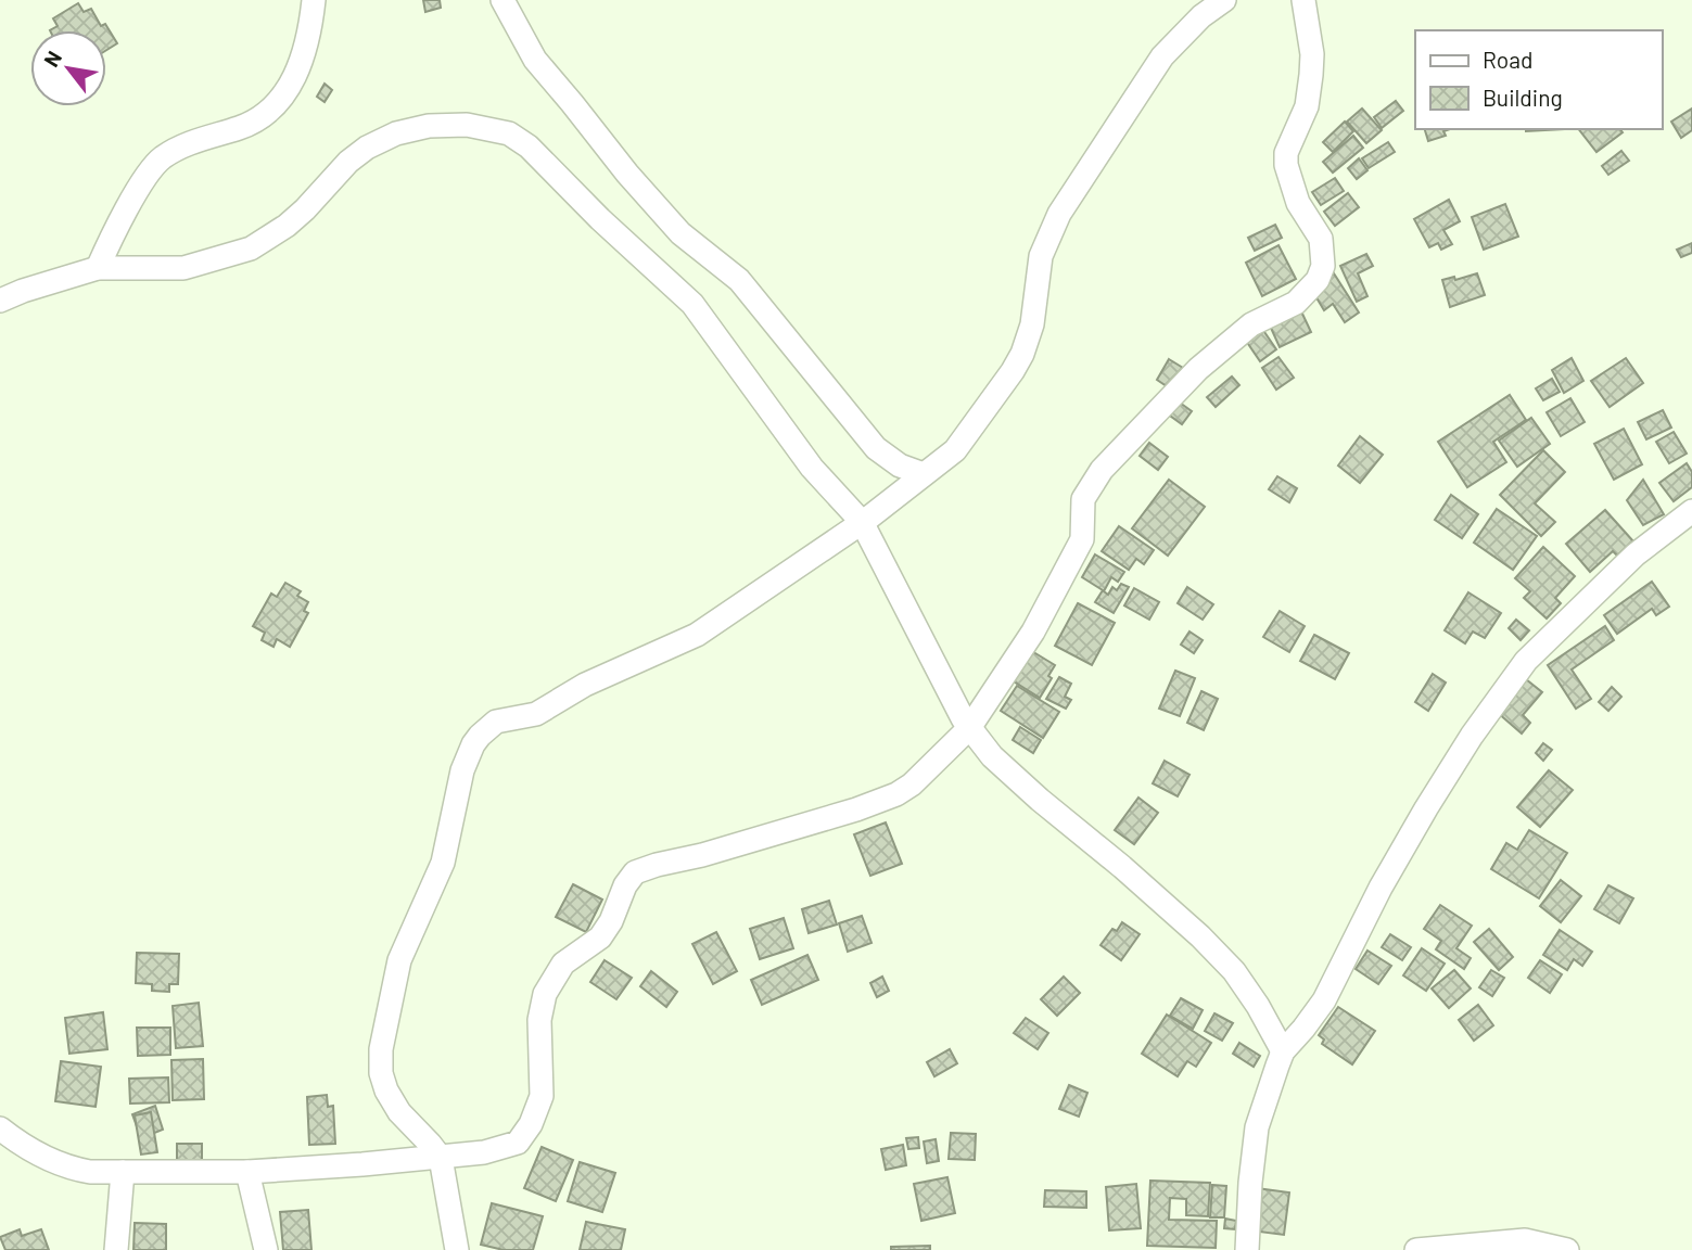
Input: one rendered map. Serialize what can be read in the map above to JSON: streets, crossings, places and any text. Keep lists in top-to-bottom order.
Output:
{
  "legend": ["Road", "Building"],
  "north": "top left"
}
